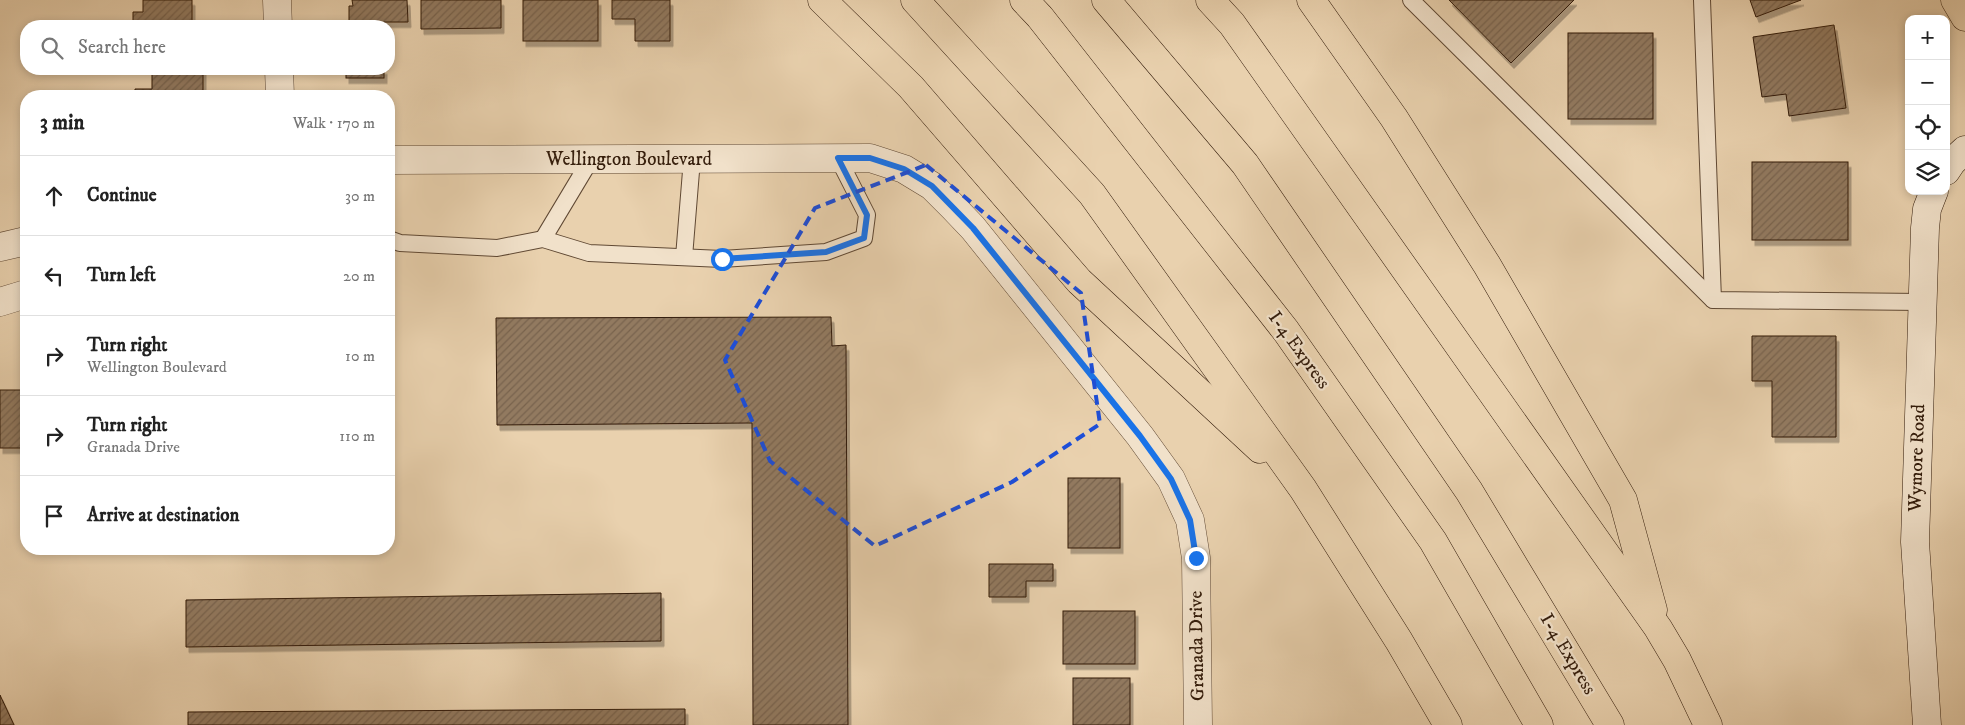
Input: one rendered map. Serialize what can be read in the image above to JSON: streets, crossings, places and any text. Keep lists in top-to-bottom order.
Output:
{
  "streets": {
    "main road": ["I-4 Express"],
    "street": ["Wellington Boulevard", "Wymore Road", "Granada Drive"]
  },
  "crossings": [
    ["Wellington Boulevard", "Granada Drive"]
  ],
  "page": {
    "map_buttons": ["+", "−"],
    "search": "Search here",
    "heading": ["3 min", "Walk · 170 m"],
    "list": [
      ["Continue", "30 m"],
      ["Turn left", "20 m"],
      ["Turn right", "Wellington Boulevard", "10 m"],
      ["Turn right", "Granada Drive", "110 m"],
      "Arrive at destination"
    ]
  }
}
